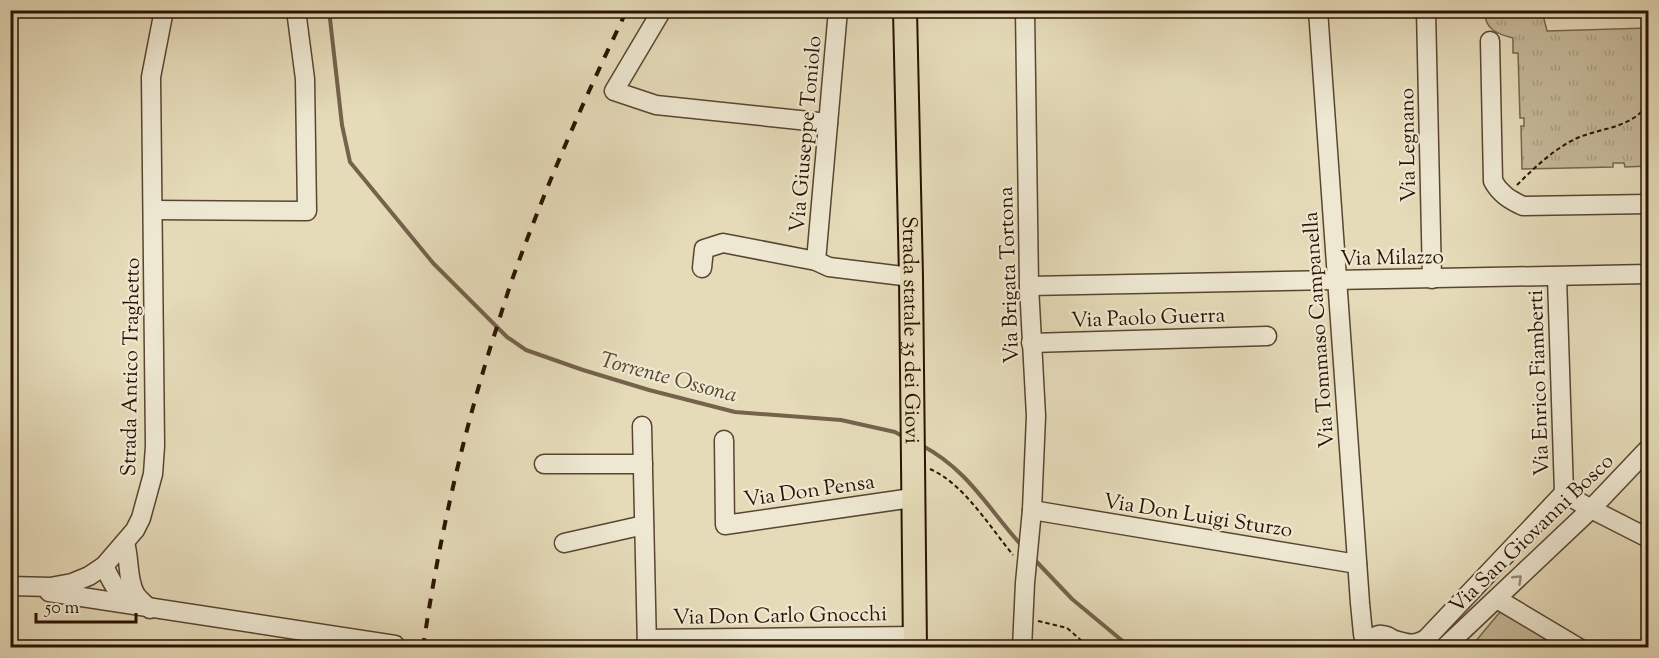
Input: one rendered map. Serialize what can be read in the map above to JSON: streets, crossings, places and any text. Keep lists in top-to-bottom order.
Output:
{
  "streets": {
    "main road": ["Strada statale 35 dei Giovi"],
    "street": [
      "Via Giuseppe Toniolo",
      "Via Legnano",
      "Via Milazzo",
      "Via Brigata Tortona",
      "Via Paolo Guerra",
      "Via Tommaso Campanella",
      "Strada Antico Traghetto",
      "Via Enrico Fiamberti",
      "Via Don Pensa",
      "Via Don Luigi Sturzo",
      "Via San Giovanni Bosco",
      "Via Don Carlo Gnocchi"
    ]
  },
  "crossings": [
    ["Via Giuseppe Toniolo", "Strada statale 35 dei Giovi"],
    ["Via Legnano", "Via Milazzo"],
    ["Via Milazzo", "Via Brigata Tortona"],
    ["Via Milazzo", "Via Tommaso Campanella"],
    ["Via Milazzo", "Via Enrico Fiamberti"],
    ["Via Brigata Tortona", "Via Paolo Guerra"],
    ["Via Brigata Tortona", "Via Don Luigi Sturzo"],
    ["Strada statale 35 dei Giovi", "Via Don Pensa"],
    ["Strada statale 35 dei Giovi", "Via Don Carlo Gnocchi"],
    ["Via Tommaso Campanella", "Via Don Luigi Sturzo"],
    ["Via Tommaso Campanella", "Via San Giovanni Bosco"],
    ["Via Enrico Fiamberti", "Via San Giovanni Bosco"]
  ],
  "water": ["Torrente Ossona"],
  "scale_bar": "50 m"
}
